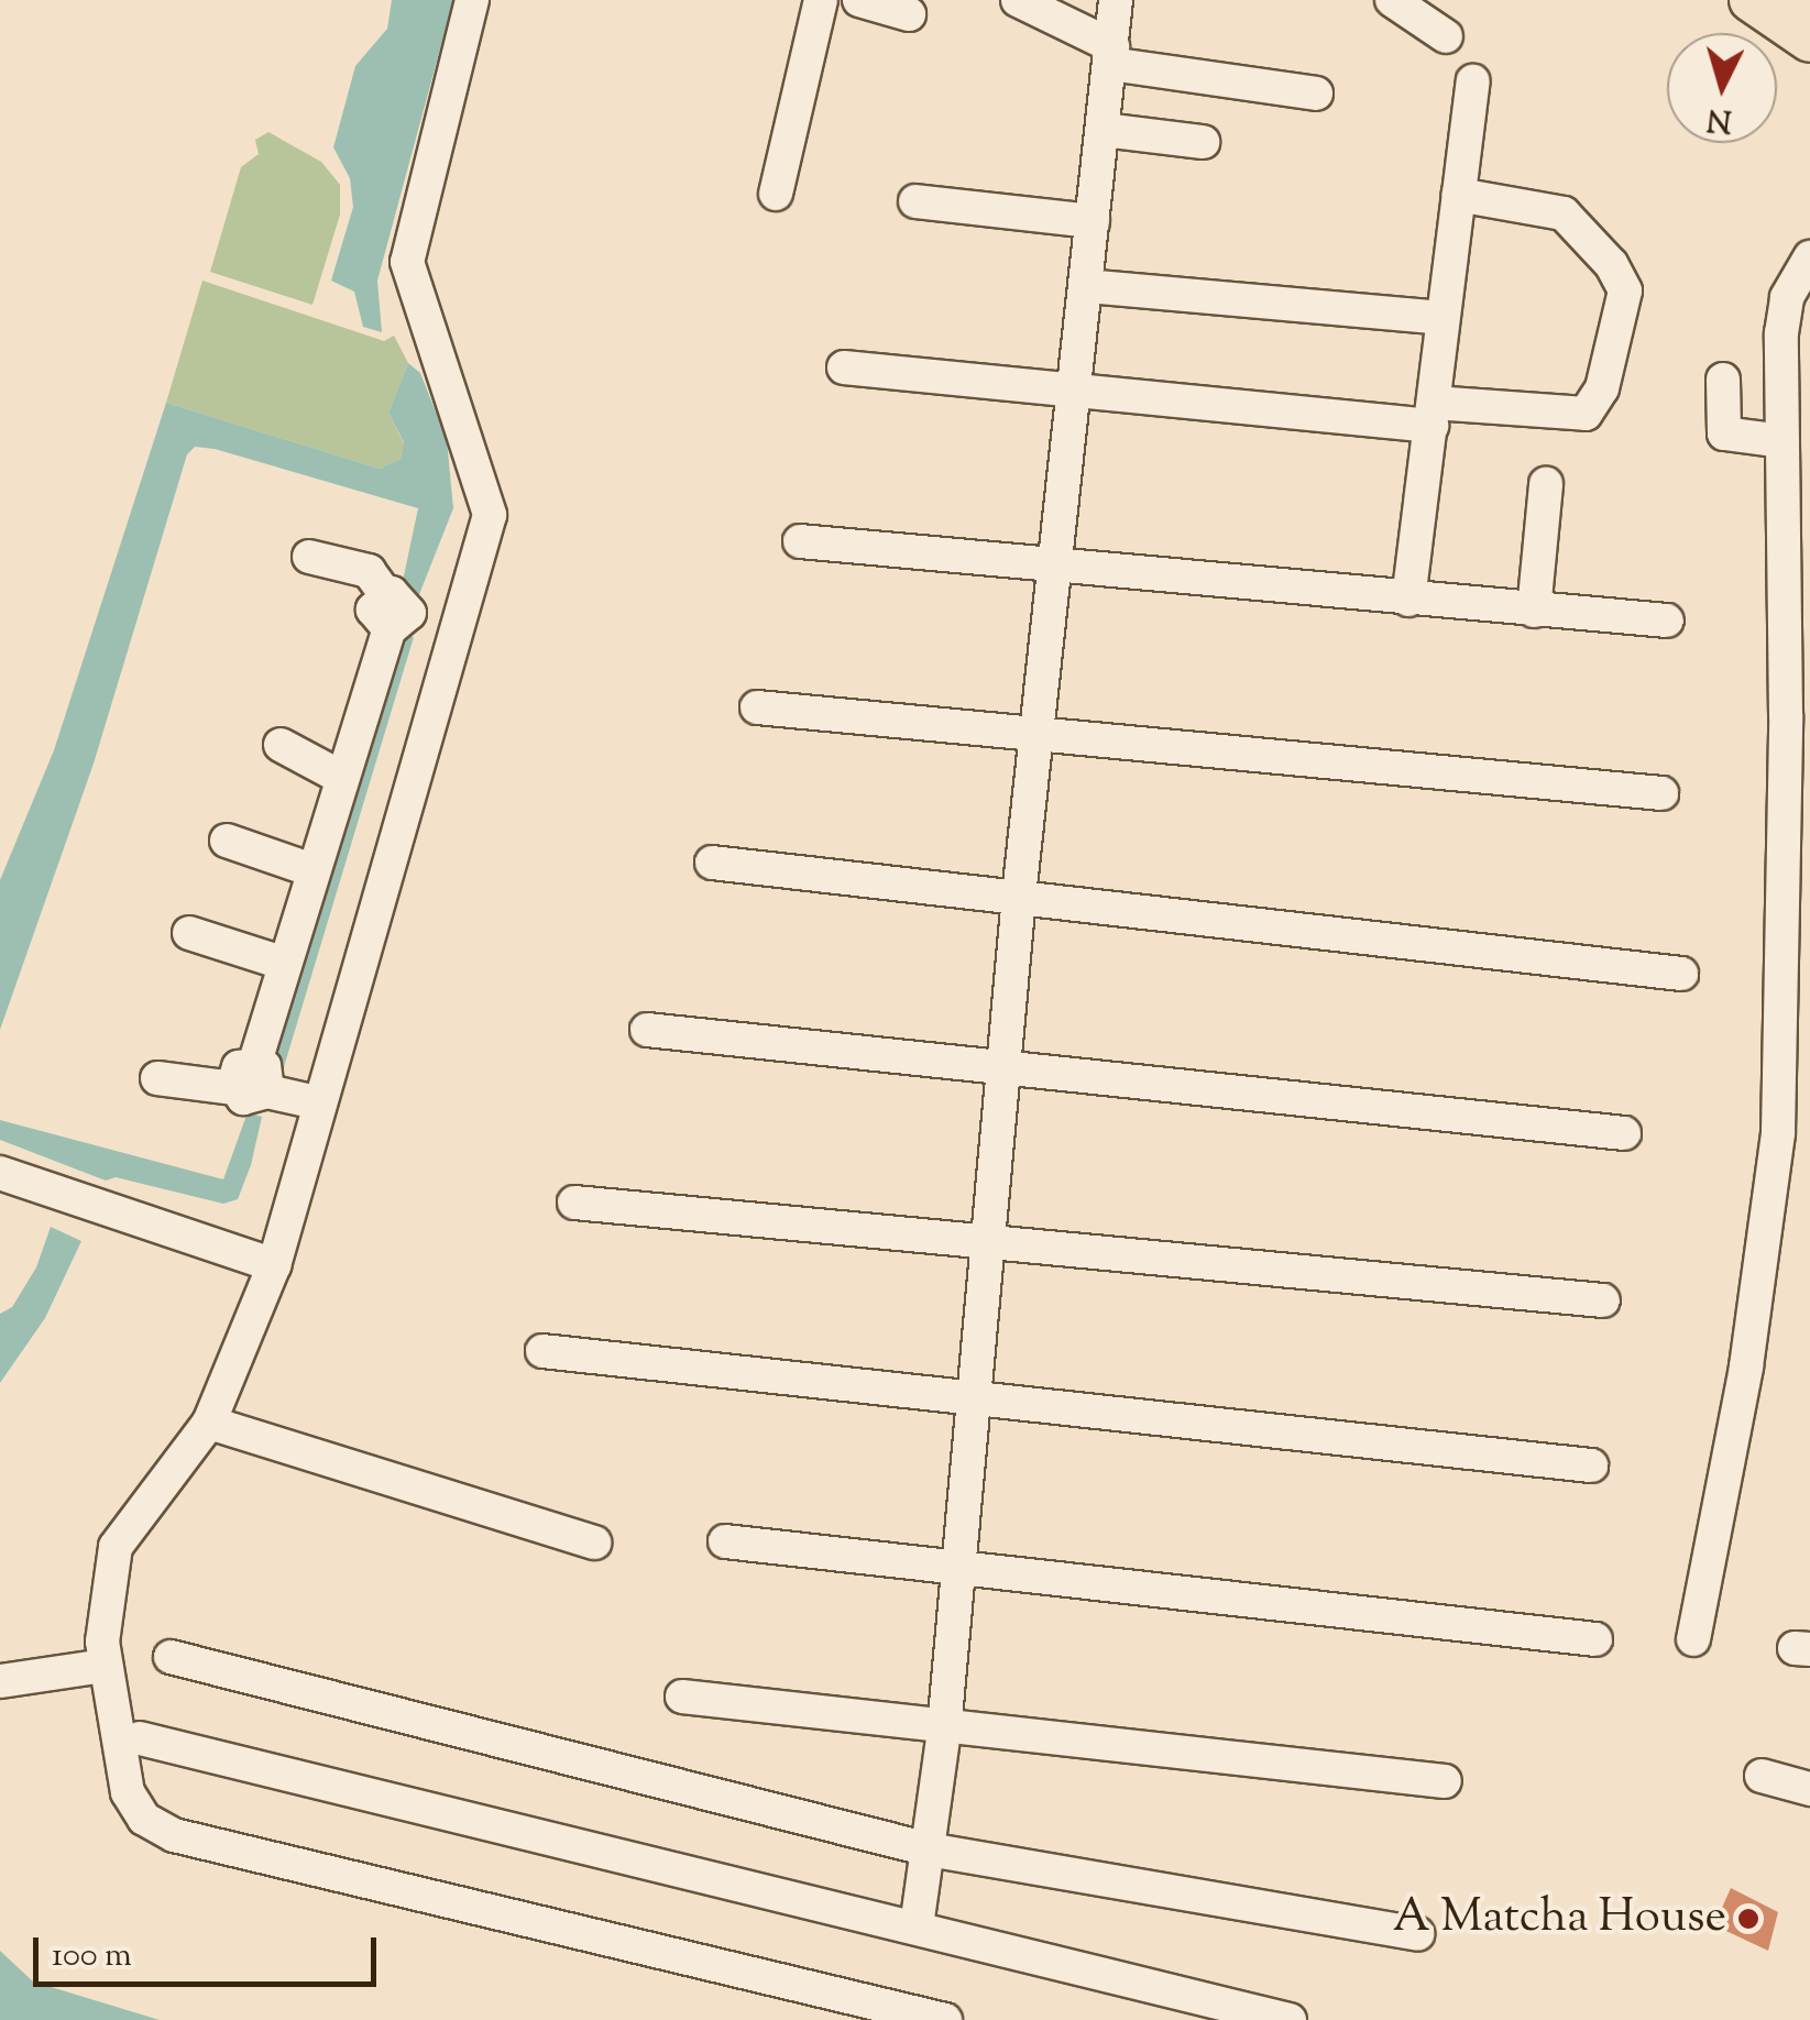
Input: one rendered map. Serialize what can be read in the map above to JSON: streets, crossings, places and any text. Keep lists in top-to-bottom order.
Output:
{
  "places": ["A Matcha House"],
  "scale_bar": "100 m",
  "north": "bottom"
}
